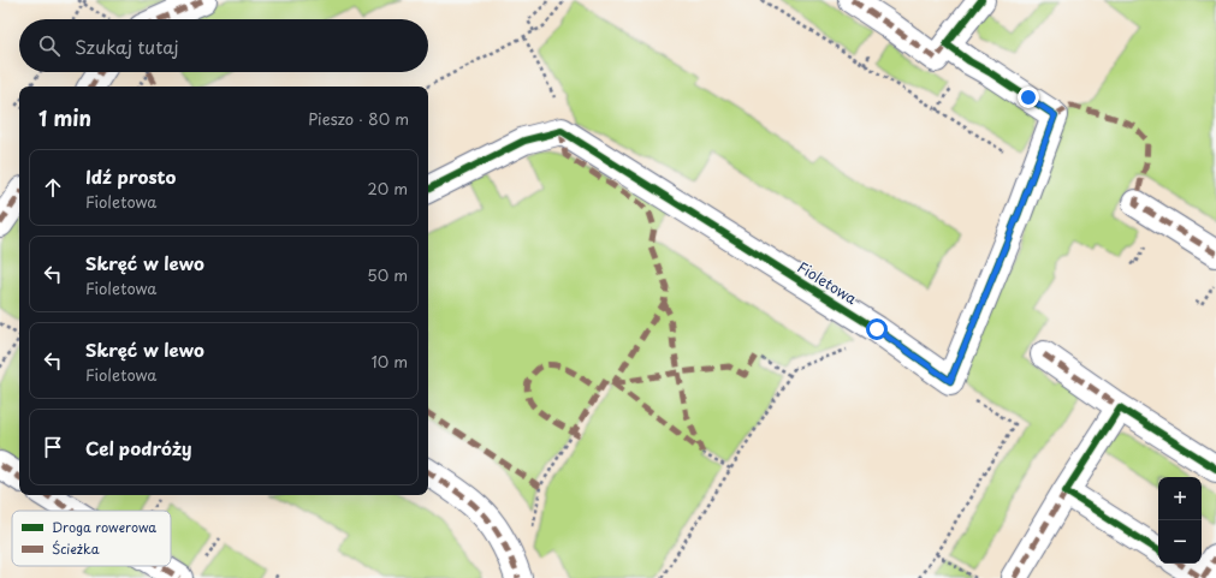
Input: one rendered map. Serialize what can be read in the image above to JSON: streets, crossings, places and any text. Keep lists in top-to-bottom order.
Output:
{
  "streets": {
    "street": ["Fioletowa"]
  },
  "legend": ["Droga rowerowa", "Ścieżka"],
  "page": {
    "search": "Szukaj tutaj",
    "heading": ["1 min", "Pieszo · 80 m"],
    "list": [
      ["Idź prosto", "Fioletowa", "20 m"],
      ["Skręć w lewo", "Fioletowa", "50 m"],
      ["Skręć w lewo", "Fioletowa", "10 m"],
      "Cel podróży"
    ],
    "map_buttons": ["+", "−"]
  }
}
